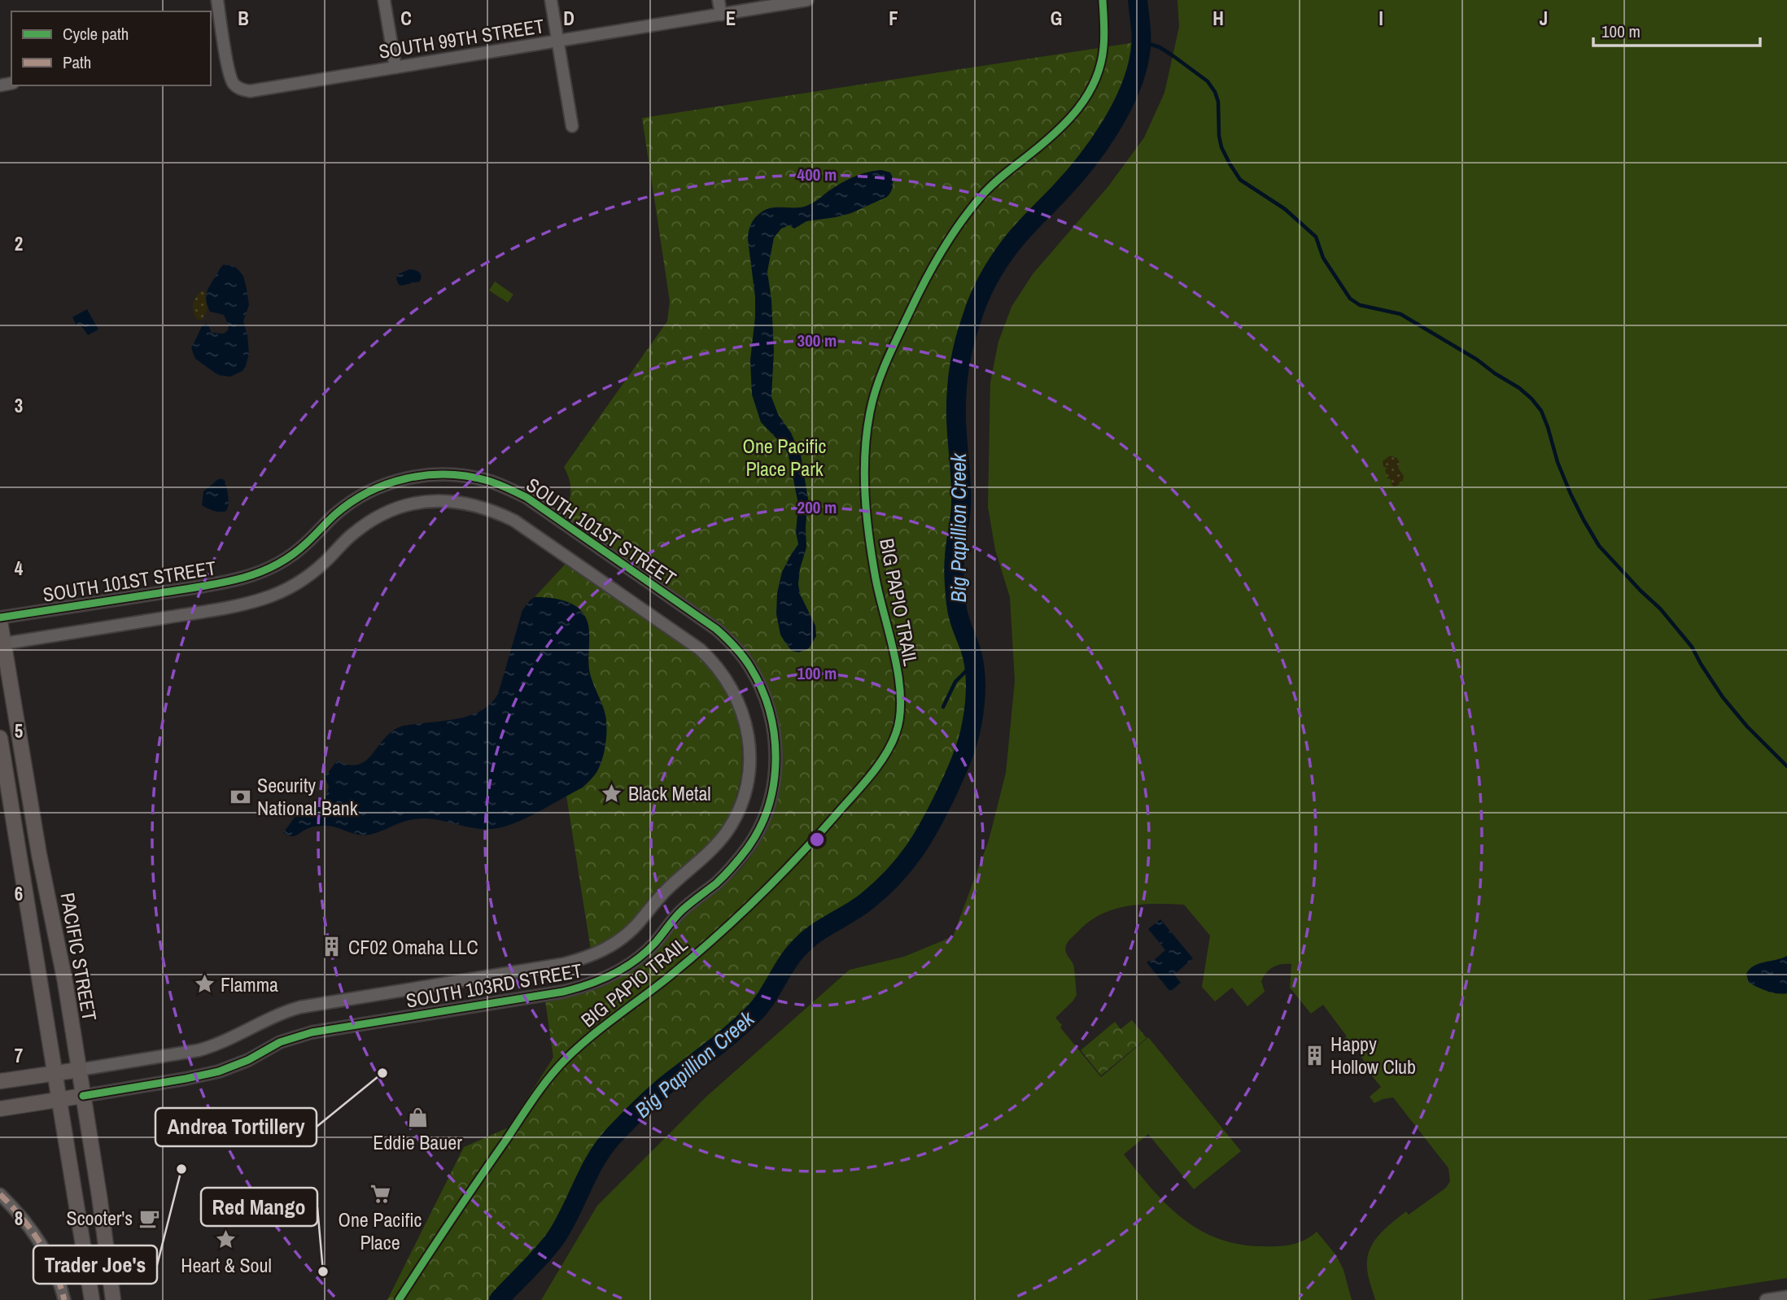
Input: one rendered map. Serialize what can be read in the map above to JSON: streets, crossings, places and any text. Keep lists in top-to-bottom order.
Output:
{
  "streets": {
    "main road": ["PACIFIC STREET"],
    "street": ["SOUTH 99TH STREET", "SOUTH 101ST STREET", "SOUTH 103RD STREET"],
    "cycle path": ["BIG PAPIO TRAIL"]
  },
  "crossings": [
    ["SOUTH 101ST STREET", "PACIFIC STREET"],
    ["SOUTH 101ST STREET", "SOUTH 103RD STREET"],
    ["PACIFIC STREET", "SOUTH 103RD STREET"]
  ],
  "water": ["Big Papillion Creek"],
  "parks": ["One Pacific Place Park"],
  "places": {
    "place": ["Black Metal", "Flamma", "Heart & Soul"],
    "bank": ["Security National Bank"],
    "building": ["CF02 Omaha LLC", "Happy Hollow Club"],
    "other": ["Andrea Tortillery", "Trader Joe's", "Red Mango"],
    "shop": ["Eddie Bauer"],
    "supermarket": ["One Pacific Place"],
    "cafe": ["Scooter's"]
  },
  "legend": ["Cycle path", "Path"],
  "scale_bar": "100 m",
  "grid": {
    "columns": [
      "B",
      "C",
      "D",
      "E",
      "F",
      "G",
      "H",
      "I",
      "J"
    ],
    "rows": [
      "2",
      "3",
      "4",
      "5",
      "6",
      "7",
      "8"
    ]
  },
  "rings": [
    "400 m",
    "300 m",
    "200 m",
    "100 m"
  ]
}
